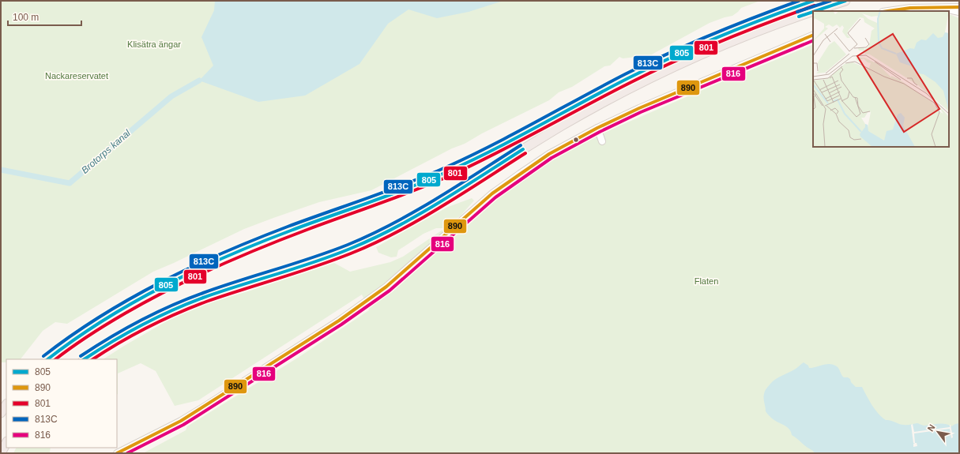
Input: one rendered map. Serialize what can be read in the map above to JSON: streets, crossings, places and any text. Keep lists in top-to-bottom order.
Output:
{
  "water": ["Brotorps kanal"],
  "parks": ["Klisätra ängar", "Nackareservatet", "Flaten"],
  "lines": [
    "transit line 805",
    "transit line 813C",
    "transit line 801",
    "transit line 890",
    "transit line 816"
  ],
  "legend": [
    "805",
    "890",
    "801",
    "813C",
    "816"
  ],
  "scale_bar": "100 m",
  "north": "top left"
}
